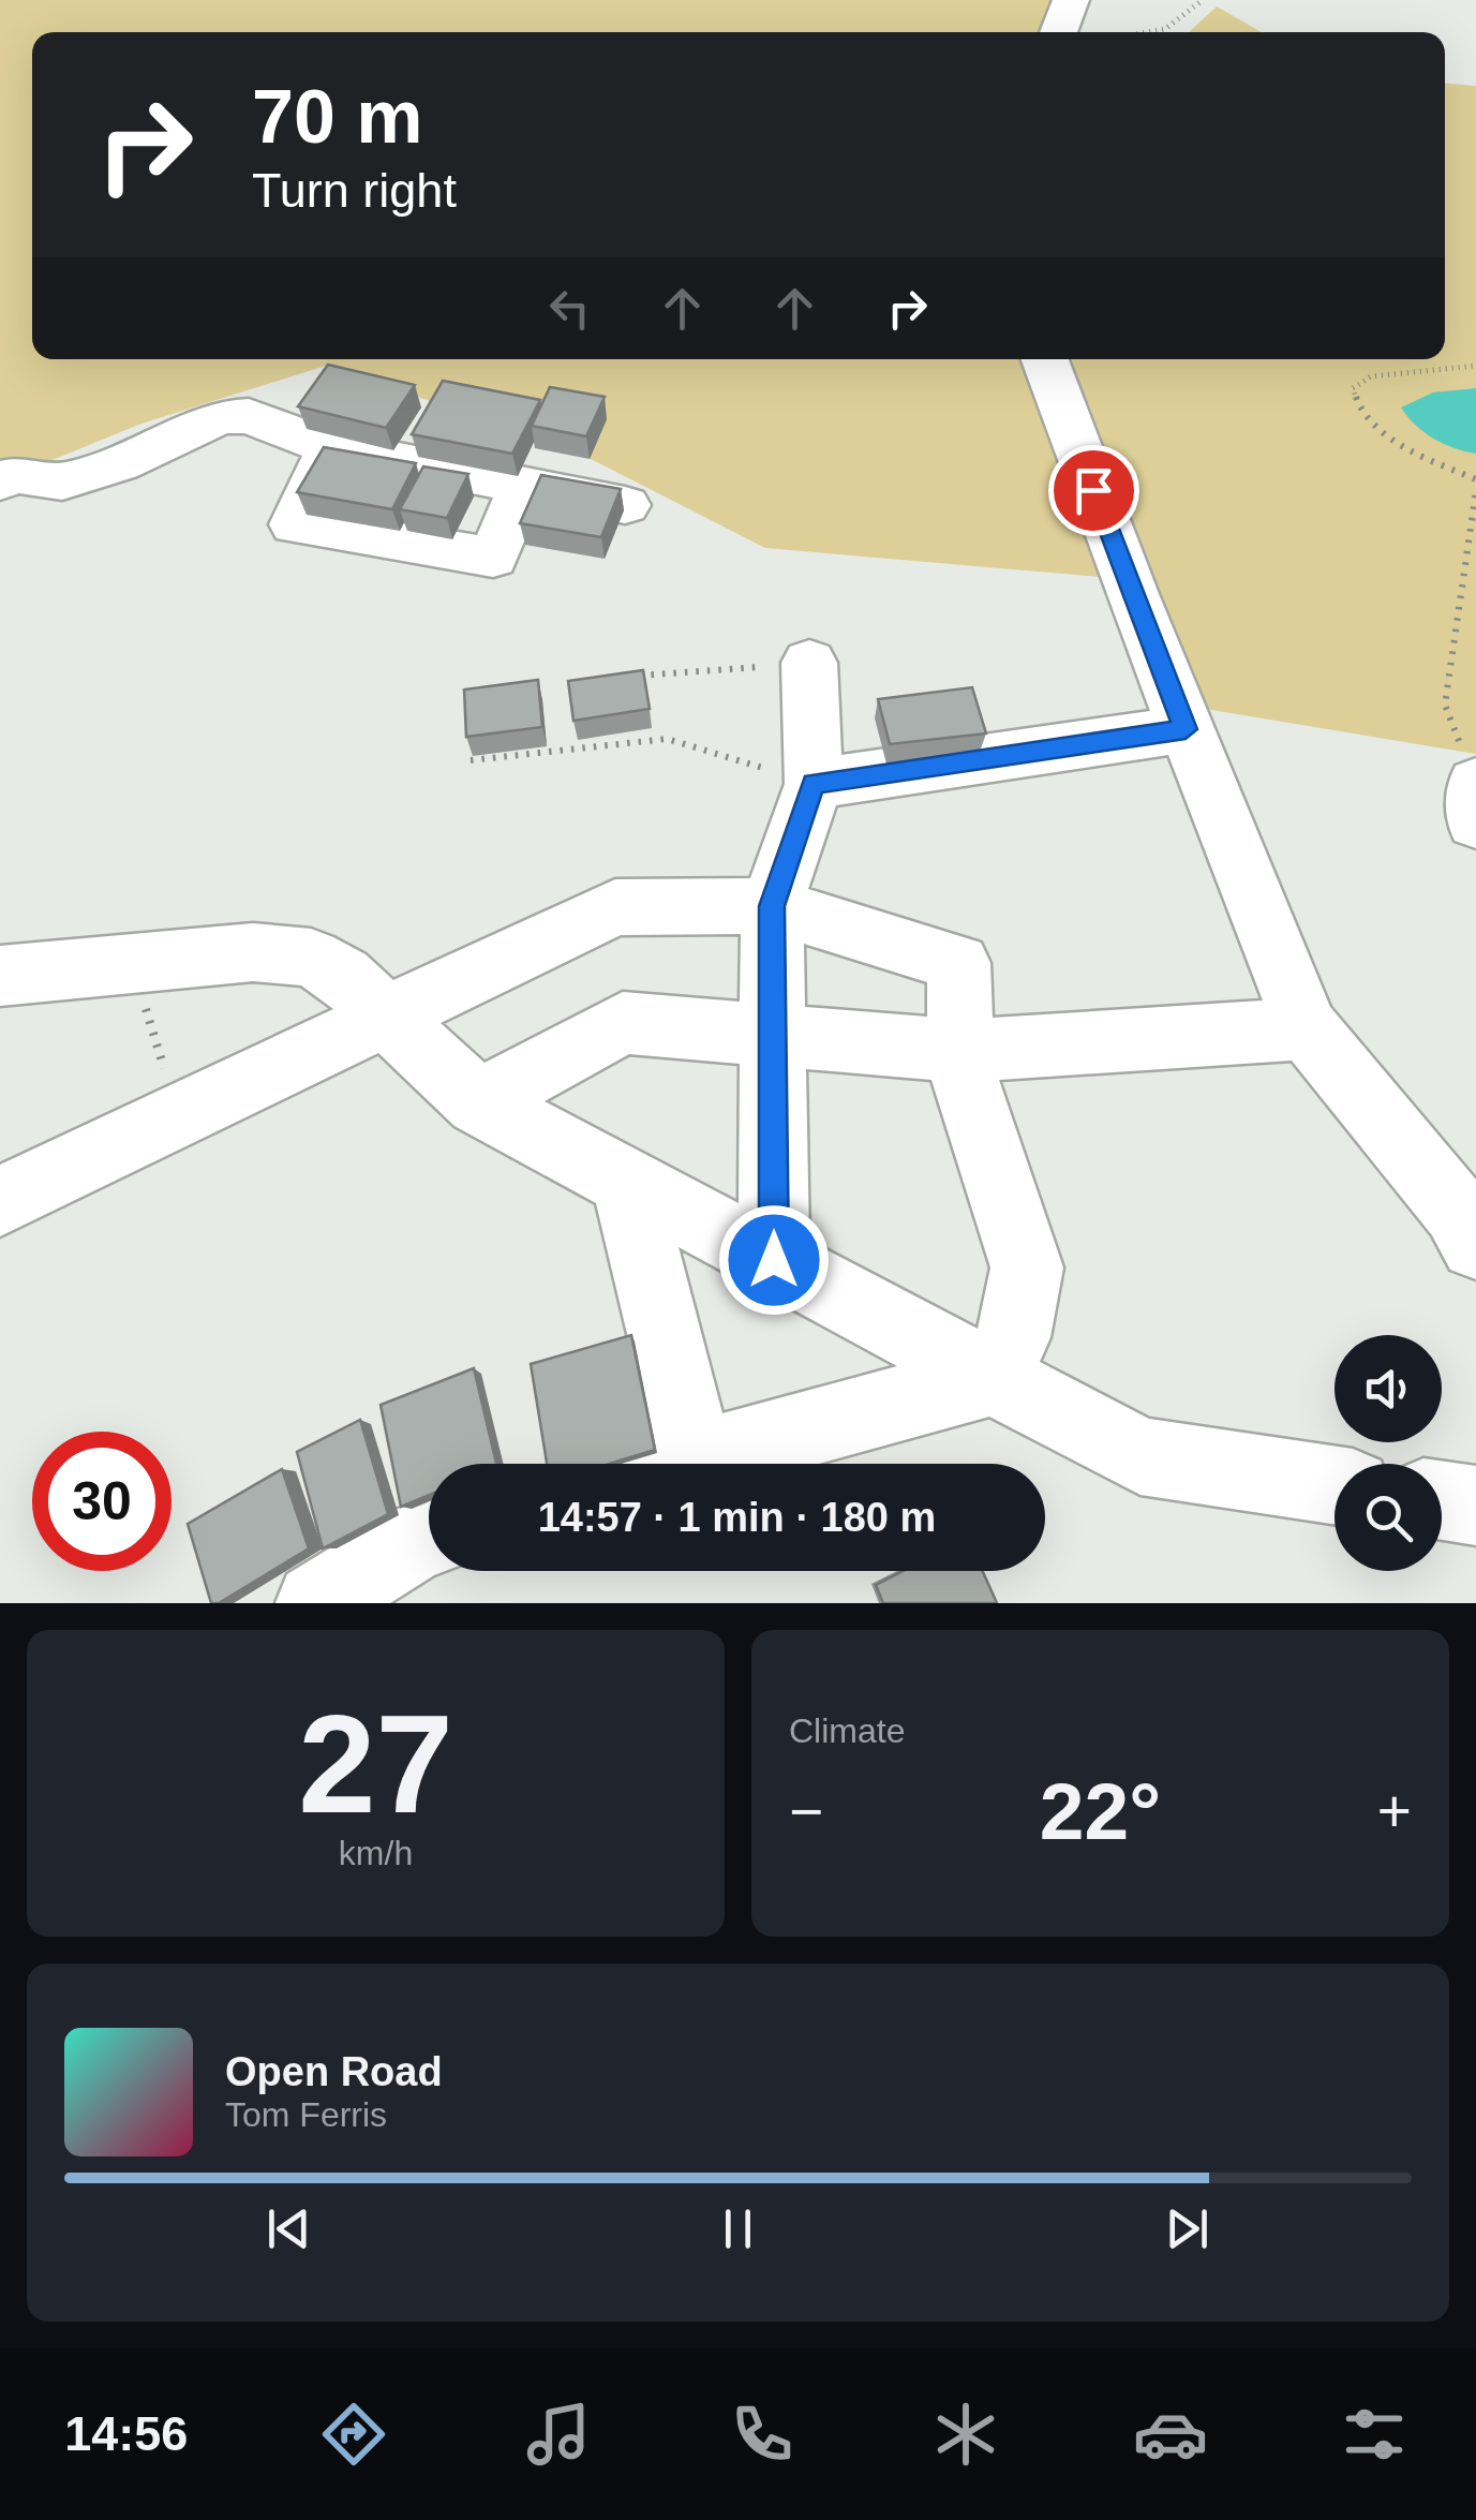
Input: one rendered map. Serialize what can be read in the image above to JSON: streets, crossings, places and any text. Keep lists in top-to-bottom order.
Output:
{
  "page": {
    "turn": ["70 m", "Turn right"],
    "limit": "30",
    "trip": "14:57 · 1 min · 180 m",
    "tile": [
      ["27", "km/h"],
      "Climate"
    ],
    "heat": ["−", "22°", "+"],
    "song": ["Open Road", "Tom Ferris"],
    "tabs": "14:56"
  }
}
